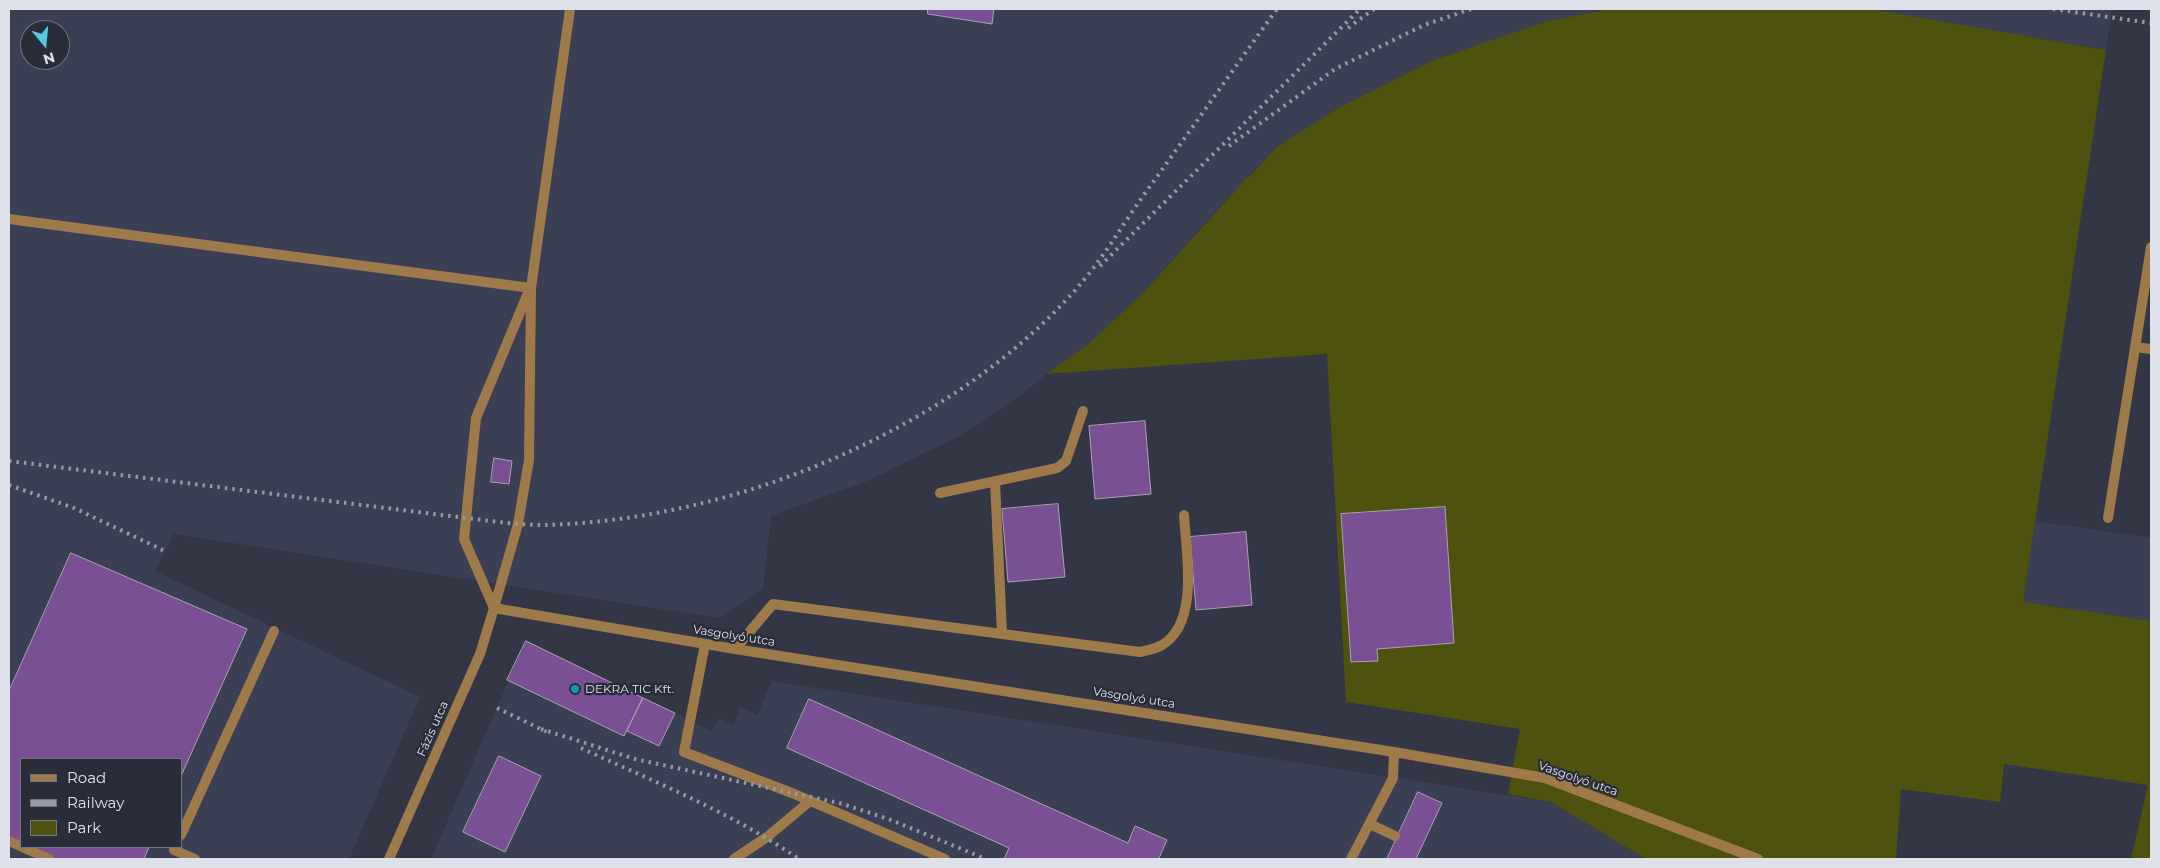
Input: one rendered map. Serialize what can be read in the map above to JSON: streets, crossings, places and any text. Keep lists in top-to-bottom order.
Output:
{
  "streets": {
    "street": ["Vasgolyó utca", "Fázis utca"]
  },
  "crossings": [
    ["Vasgolyó utca", "Fázis utca"]
  ],
  "places": ["DEKRA TIC Kft."],
  "legend": ["Road", "Railway", "Park"],
  "north": "bottom"
}
